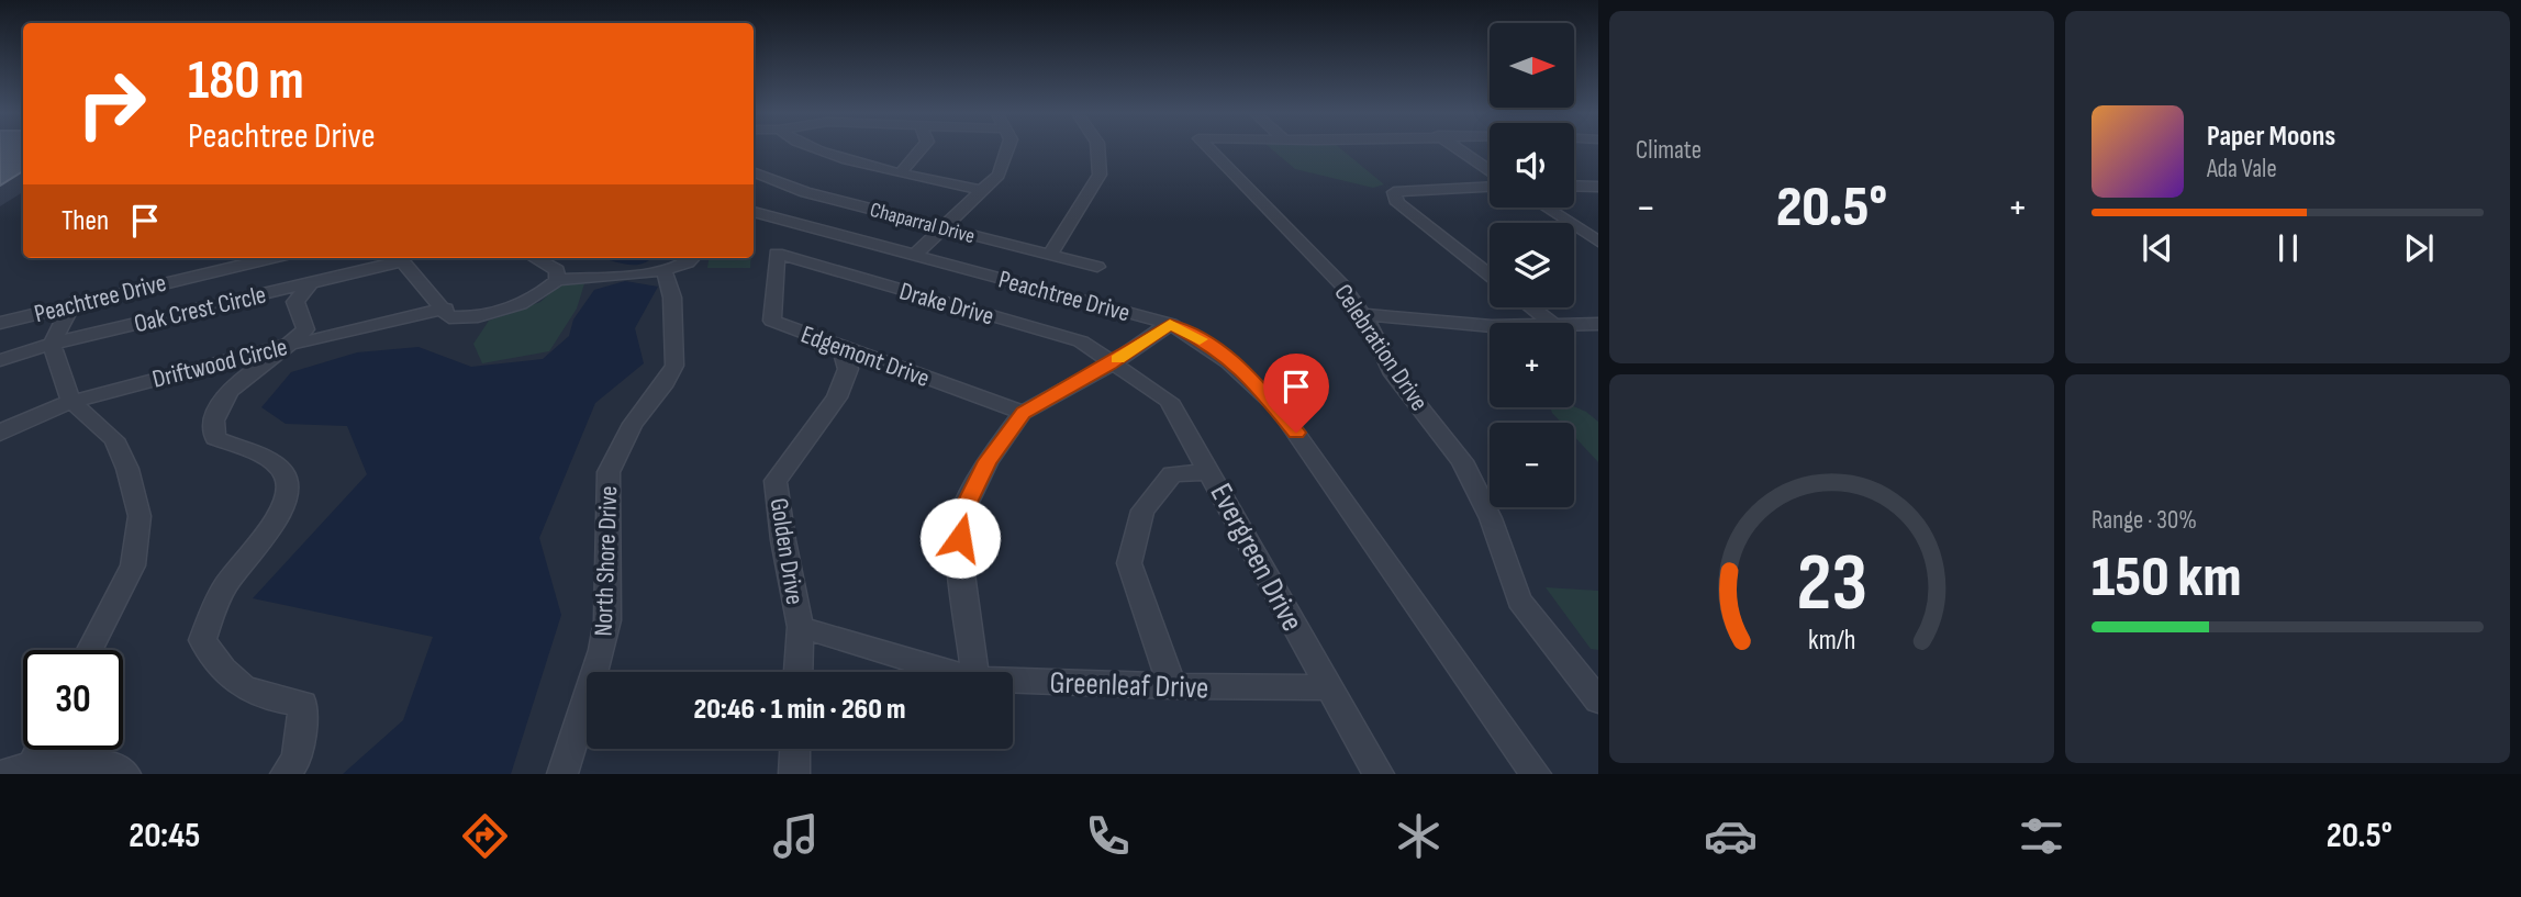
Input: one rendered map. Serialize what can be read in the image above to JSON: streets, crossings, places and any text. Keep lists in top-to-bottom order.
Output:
{
  "streets": {
    "street": [
      "Chaparral Drive",
      "Peachtree Drive",
      "Drake Drive",
      "Oak Crest Circle",
      "Celebration Drive",
      "Edgemont Drive",
      "Driftwood Circle",
      "Golden Drive",
      "Evergreen Drive",
      "North Shore Drive",
      "Greenleaf Drive"
    ]
  },
  "crossings": [
    ["Drake Drive", "Edgemont Drive"],
    ["Drake Drive", "Evergreen Drive"],
    ["Edgemont Drive", "Golden Drive"],
    ["Golden Drive", "Greenleaf Drive"],
    ["Evergreen Drive", "Greenleaf Drive"]
  ],
  "north": "right",
  "page": {
    "tile": [
      "Climate",
      ["Range · 30%", "150 km"]
    ],
    "map_buttons": ["+", "−"],
    "turn": ["180 m", "Peachtree Drive"],
    "song": ["Paper Moons", "Ada Vale"],
    "heat": ["−", "20.5°", "+"],
    "then": "Then",
    "limit": "30",
    "trip": "20:46 · 1 min · 260 m",
    "tabs": ["20:45", "20.5°"],
    "gauge": ["23", "km/h"]
  }
}
